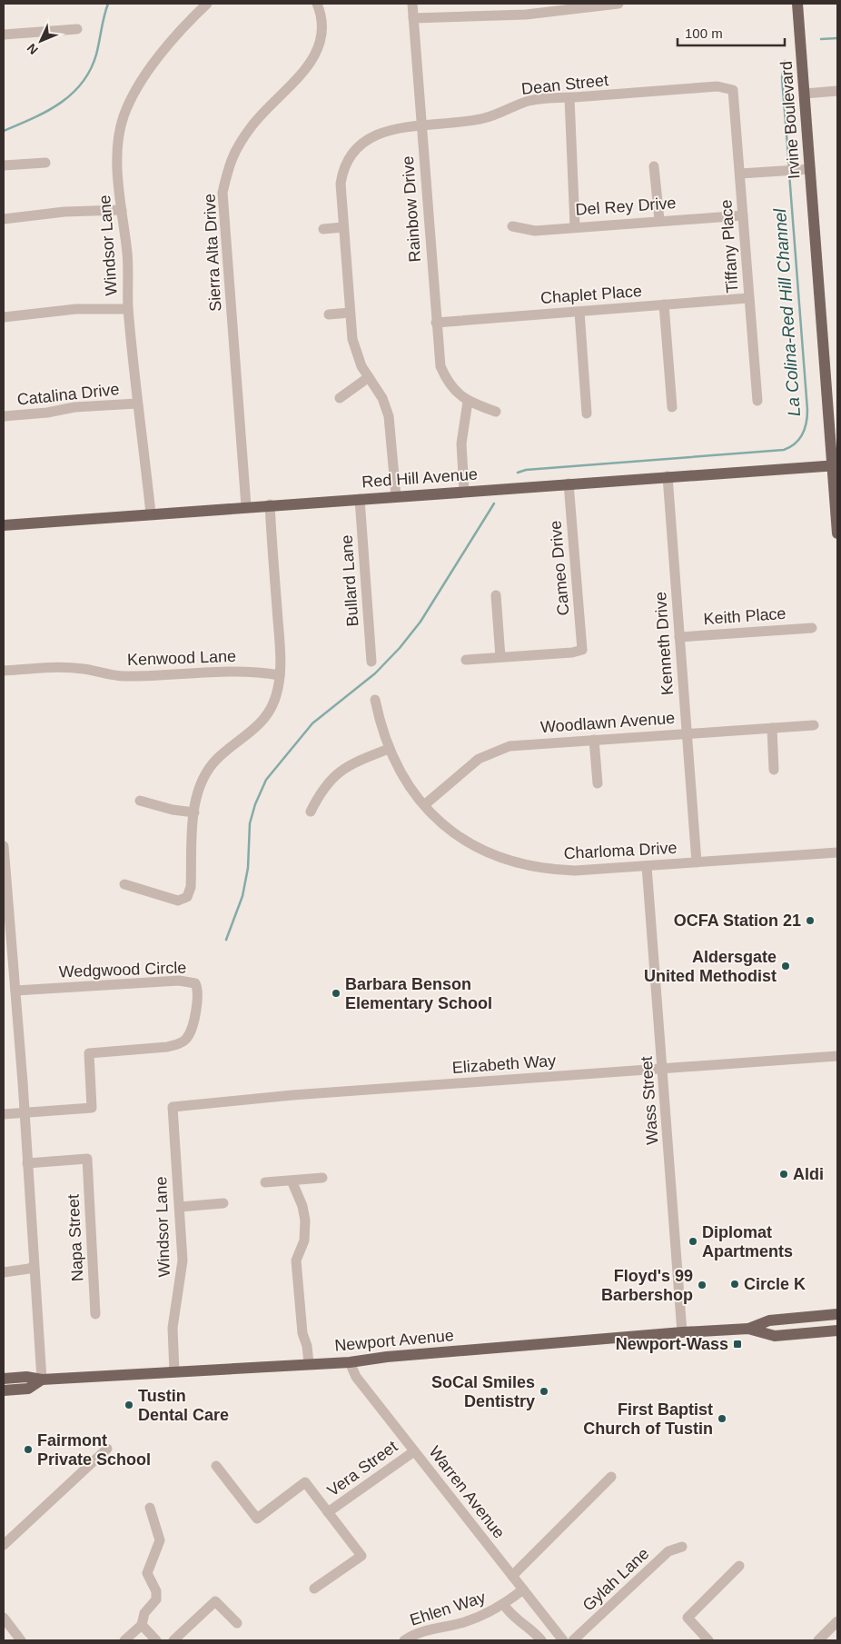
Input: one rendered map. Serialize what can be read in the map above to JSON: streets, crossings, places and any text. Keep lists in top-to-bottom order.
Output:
{
  "streets": {
    "main road": ["Irvine Boulevard", "Red Hill Avenue", "Newport Avenue"],
    "street": [
      "Dean Street",
      "Del Rey Drive",
      "Rainbow Drive",
      "Windsor Lane",
      "Tiffany Place",
      "Sierra Alta Drive",
      "Chaplet Place",
      "Catalina Drive",
      "Cameo Drive",
      "Bullard Lane",
      "Keith Place",
      "Kenneth Drive",
      "Kenwood Lane",
      "Woodlawn Avenue",
      "Charloma Drive",
      "Wedgwood Circle",
      "Elizabeth Way",
      "Wass Street",
      "Napa Street",
      "Vera Street",
      "Warren Avenue",
      "Gylah Lane",
      "Ehlen Way"
    ]
  },
  "crossings": [
    ["Dean Street", "Rainbow Drive"],
    ["Dean Street", "Tiffany Place"],
    ["Irvine Boulevard", "Red Hill Avenue"],
    ["Del Rey Drive", "Tiffany Place"],
    ["Rainbow Drive", "Chaplet Place"],
    ["Windsor Lane", "Catalina Drive"],
    ["Windsor Lane", "Red Hill Avenue"],
    ["Windsor Lane", "Elizabeth Way"],
    ["Windsor Lane", "Newport Avenue"],
    ["Tiffany Place", "Chaplet Place"],
    ["Sierra Alta Drive", "Red Hill Avenue"],
    ["Red Hill Avenue", "Cameo Drive"],
    ["Red Hill Avenue", "Bullard Lane"],
    ["Red Hill Avenue", "Kenneth Drive"],
    ["Keith Place", "Kenneth Drive"],
    ["Kenneth Drive", "Woodlawn Avenue"],
    ["Kenneth Drive", "Charloma Drive"],
    ["Woodlawn Avenue", "Charloma Drive"],
    ["Charloma Drive", "Wass Street"],
    ["Elizabeth Way", "Wass Street"],
    ["Wass Street", "Newport Avenue"],
    ["Newport Avenue", "Warren Avenue"],
    ["Vera Street", "Warren Avenue"],
    ["Warren Avenue", "Ehlen Way"]
  ],
  "water": ["La Colina-Red Hill Channel"],
  "places": {
    "other": [
      "OCFA Station 21",
      "Aldersgate United Methodist",
      "Barbara Benson Elementary School",
      "Aldi",
      "Diplomat Apartments",
      "Circle K",
      "Floyd's 99 Barbershop",
      "SoCal Smiles Dentistry",
      "Tustin Dental Care",
      "First Baptist Church of Tustin",
      "Fairmont Private School"
    ],
    "transit": ["Newport-Wass"]
  },
  "scale_bar": "100 m",
  "north": "bottom left"
}
